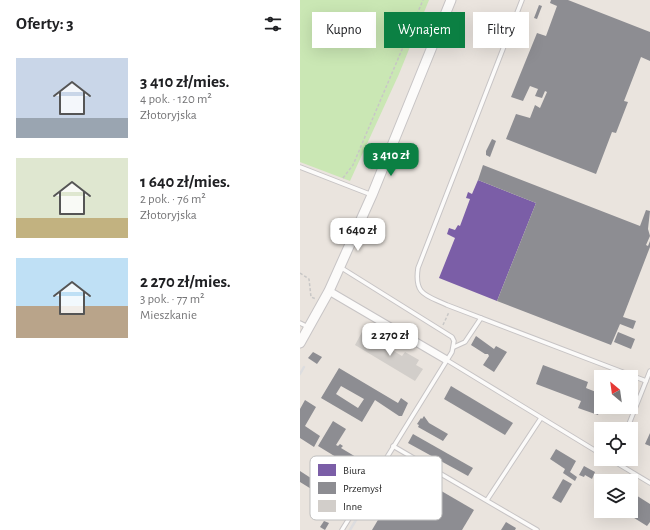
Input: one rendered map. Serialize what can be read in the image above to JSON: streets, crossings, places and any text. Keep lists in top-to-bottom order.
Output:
{
  "legend": ["Biura", "Przemysł", "Inne"],
  "north": "top left",
  "page": {
    "heading": "Oferty: 3",
    "chip": ["Kupno", "Wynajem", "Filtry"],
    "list": [
      {
        "name": "3 410 zł/mies.",
        "note": "4 pok. · 120 m² · Złotoryjska"
      },
      {
        "name": "1 640 zł/mies.",
        "note": "2 pok. · 76 m² · Złotoryjska"
      },
      {
        "name": "2 270 zł/mies.",
        "note": "3 pok. · 77 m² · Mieszkanie"
      }
    ],
    "price": ["3 410 zł", "1 640 zł", "2 270 zł"]
  }
}
